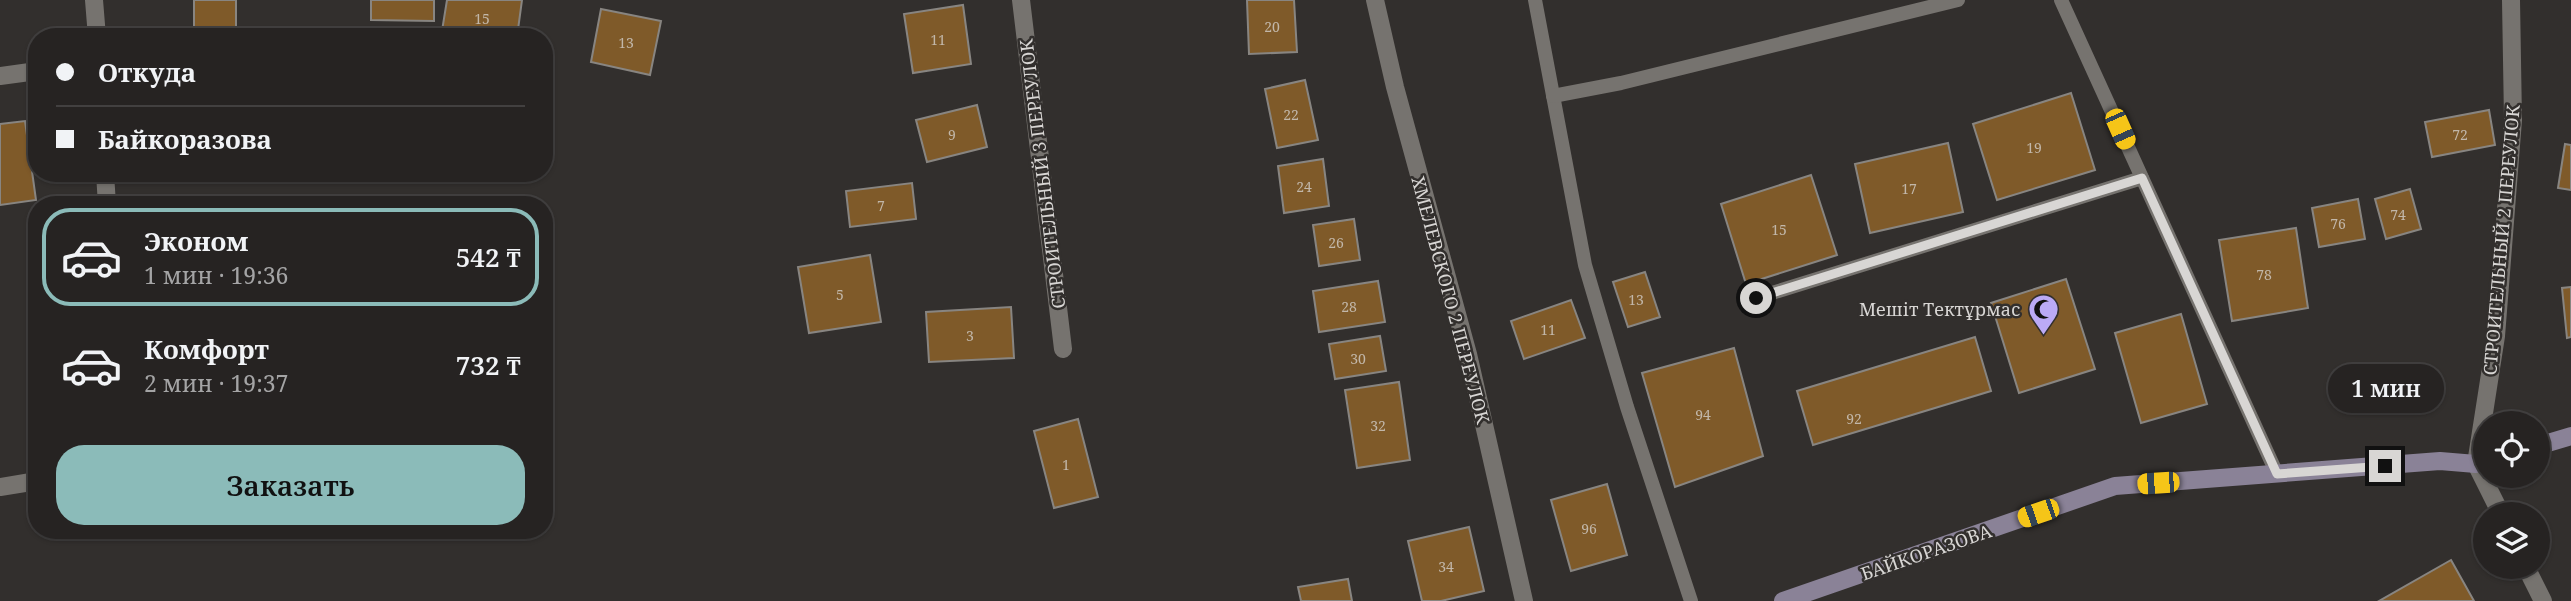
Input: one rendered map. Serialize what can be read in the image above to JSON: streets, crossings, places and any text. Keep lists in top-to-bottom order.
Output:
{
  "streets": {
    "street": [
      "СТРОИТЕЛЬНЫЙ 3 ПЕРЕУЛОК",
      "СТРОИТЕЛЬНЫЙ 2 ПЕРЕУЛОК",
      "ХМЕЛЕВСКОГО 2 ПЕРЕУЛОК",
      "БАЙКОРАЗОВА"
    ]
  },
  "places": {
    "mosque": ["Мешіт Тектұрмас"]
  },
  "house_numbers": [
    "15",
    "20",
    "11",
    "13",
    "22",
    "9",
    "72",
    "19",
    "24",
    "17",
    "7",
    "74",
    "76",
    "15",
    "26",
    "78",
    "5",
    "13",
    "28",
    "11",
    "3",
    "30",
    "94",
    "92",
    "32",
    "1",
    "96",
    "34"
  ],
  "page": {
    "banner": ["Откуда", "Байкоразова"],
    "list": [
      {
        "name": "Эконом",
        "note": "1 мин · 19:36",
        "value": "542 ₸"
      },
      {
        "name": "Комфорт",
        "note": "2 мин · 19:37",
        "value": "732 ₸"
      }
    ],
    "bubble": "1 мин",
    "buttons": "Заказать"
  }
}
